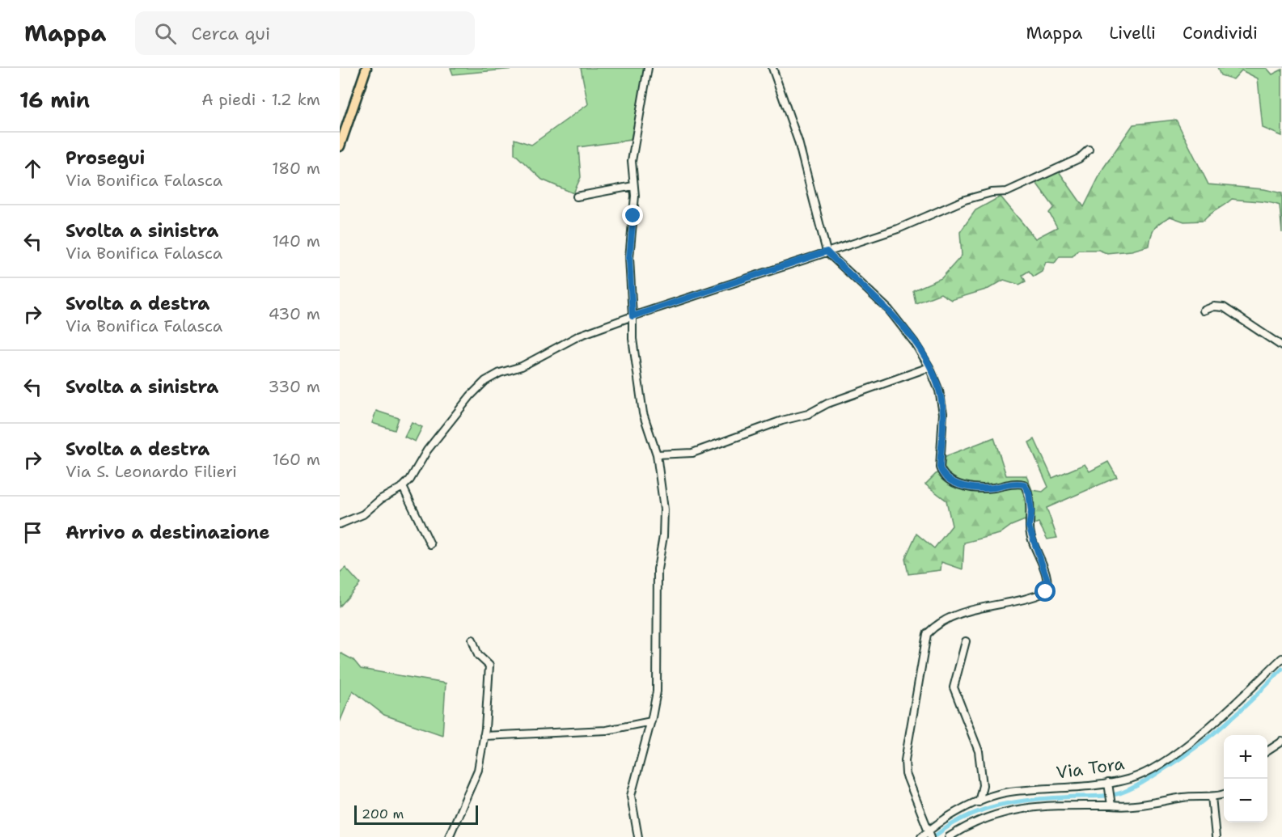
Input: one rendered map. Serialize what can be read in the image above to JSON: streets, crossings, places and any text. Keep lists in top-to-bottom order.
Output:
{
  "streets": {
    "street": ["Via Tora"]
  },
  "scale_bar": "200 m",
  "page": {
    "header": "Mappa",
    "search": "Cerca qui",
    "nav": ["Mappa", "Livelli", "Condividi"],
    "heading": ["16 min", "A piedi · 1.2 km"],
    "list": [
      ["Prosegui", "Via Bonifica Falasca", "180 m"],
      ["Svolta a sinistra", "Via Bonifica Falasca", "140 m"],
      ["Svolta a destra", "Via Bonifica Falasca", "430 m"],
      ["Svolta a sinistra", "330 m"],
      ["Svolta a destra", "Via S. Leonardo Filieri", "160 m"],
      "Arrivo a destinazione"
    ],
    "map_buttons": ["+", "−"],
    "scale": "200 m"
  }
}
